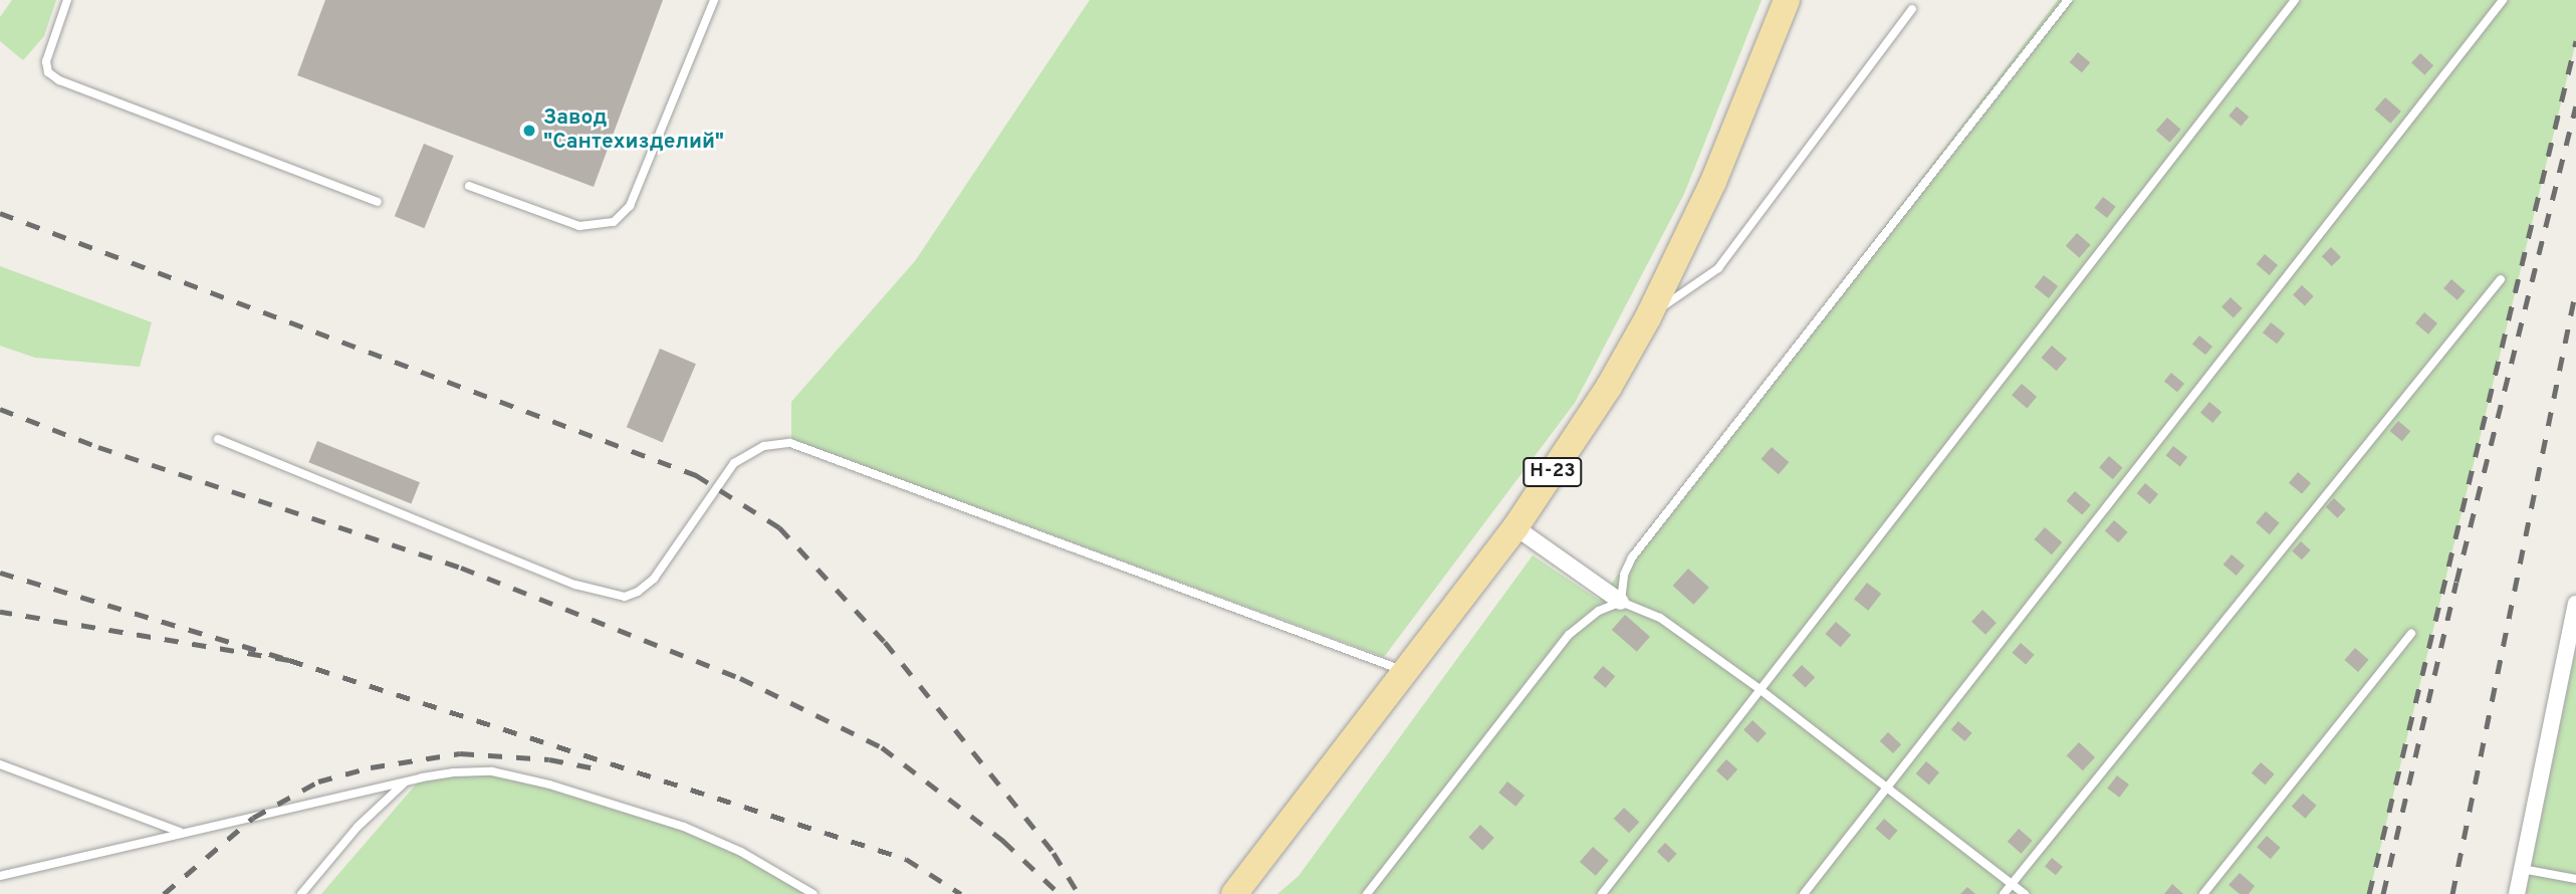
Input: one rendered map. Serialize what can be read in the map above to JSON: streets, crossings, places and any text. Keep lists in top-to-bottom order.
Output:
{
  "streets": {
    "main road": ["Н-23"]
  },
  "places": ["Завод \"Сантехизделий\""]
}
